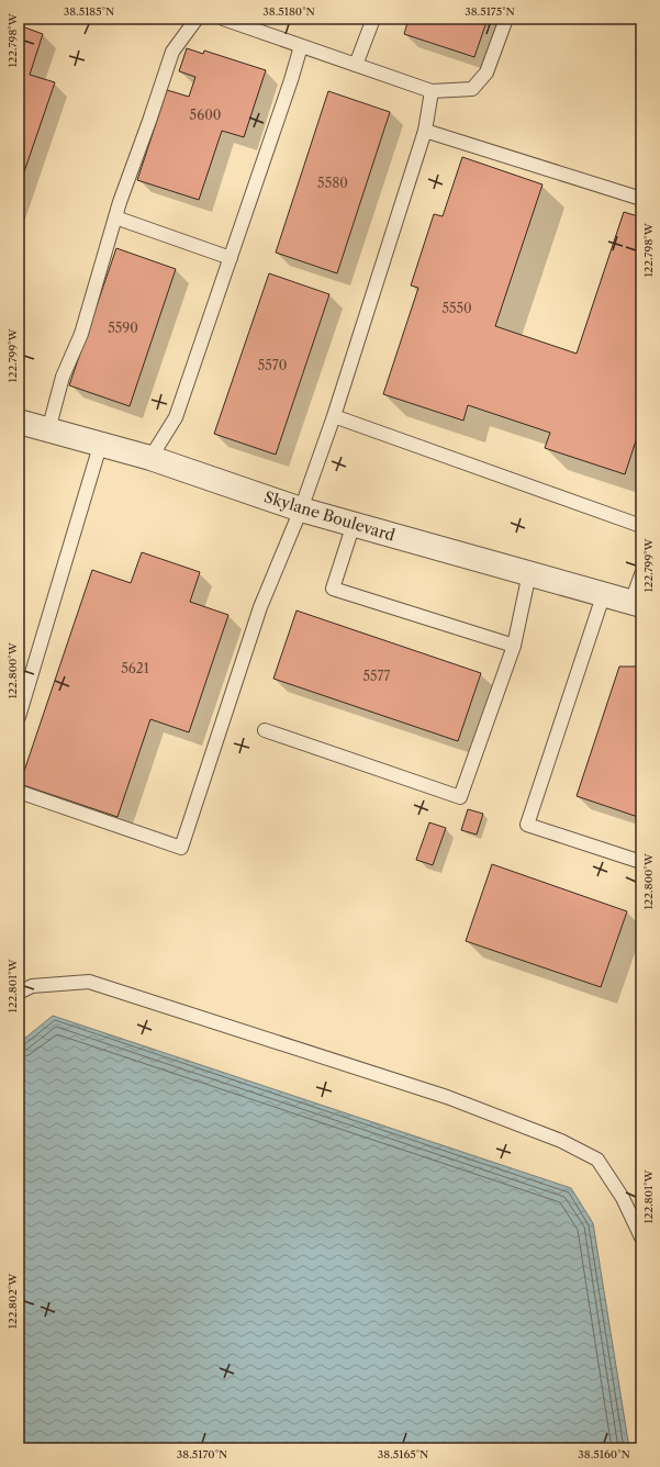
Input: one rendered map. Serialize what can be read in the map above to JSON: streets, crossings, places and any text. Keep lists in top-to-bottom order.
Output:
{
  "streets": {
    "street": ["Skylane Boulevard"]
  },
  "house_numbers": [
    "5600",
    "5580",
    "5550",
    "5590",
    "5570",
    "5621",
    "5577"
  ],
  "coordinates": [
    "38.5185°N",
    "38.5180°N",
    "38.5175°N",
    "122.798°W",
    "122.799°W",
    "122.800°W",
    "122.801°W",
    "122.802°W",
    "38.5170°N",
    "38.5165°N",
    "38.5160°N"
  ]
}
